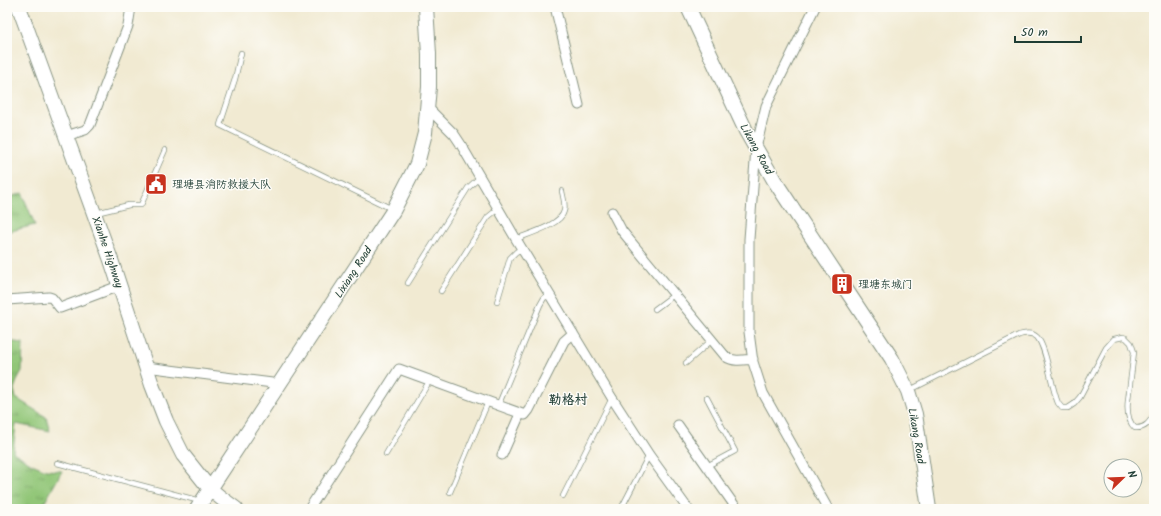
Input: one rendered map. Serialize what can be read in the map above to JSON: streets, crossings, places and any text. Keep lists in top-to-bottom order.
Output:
{
  "streets": {
    "main road": ["Likang Road", "Xianhe Highway", "Lixiang Road"]
  },
  "crossings": [
    ["Xianhe Highway", "Lixiang Road"]
  ],
  "districts": ["勒格村"],
  "places": {
    "public building": ["理塘县消防救援大队"],
    "building": ["理塘东城门"]
  },
  "scale_bar": "50 m",
  "north": "top right"
}
